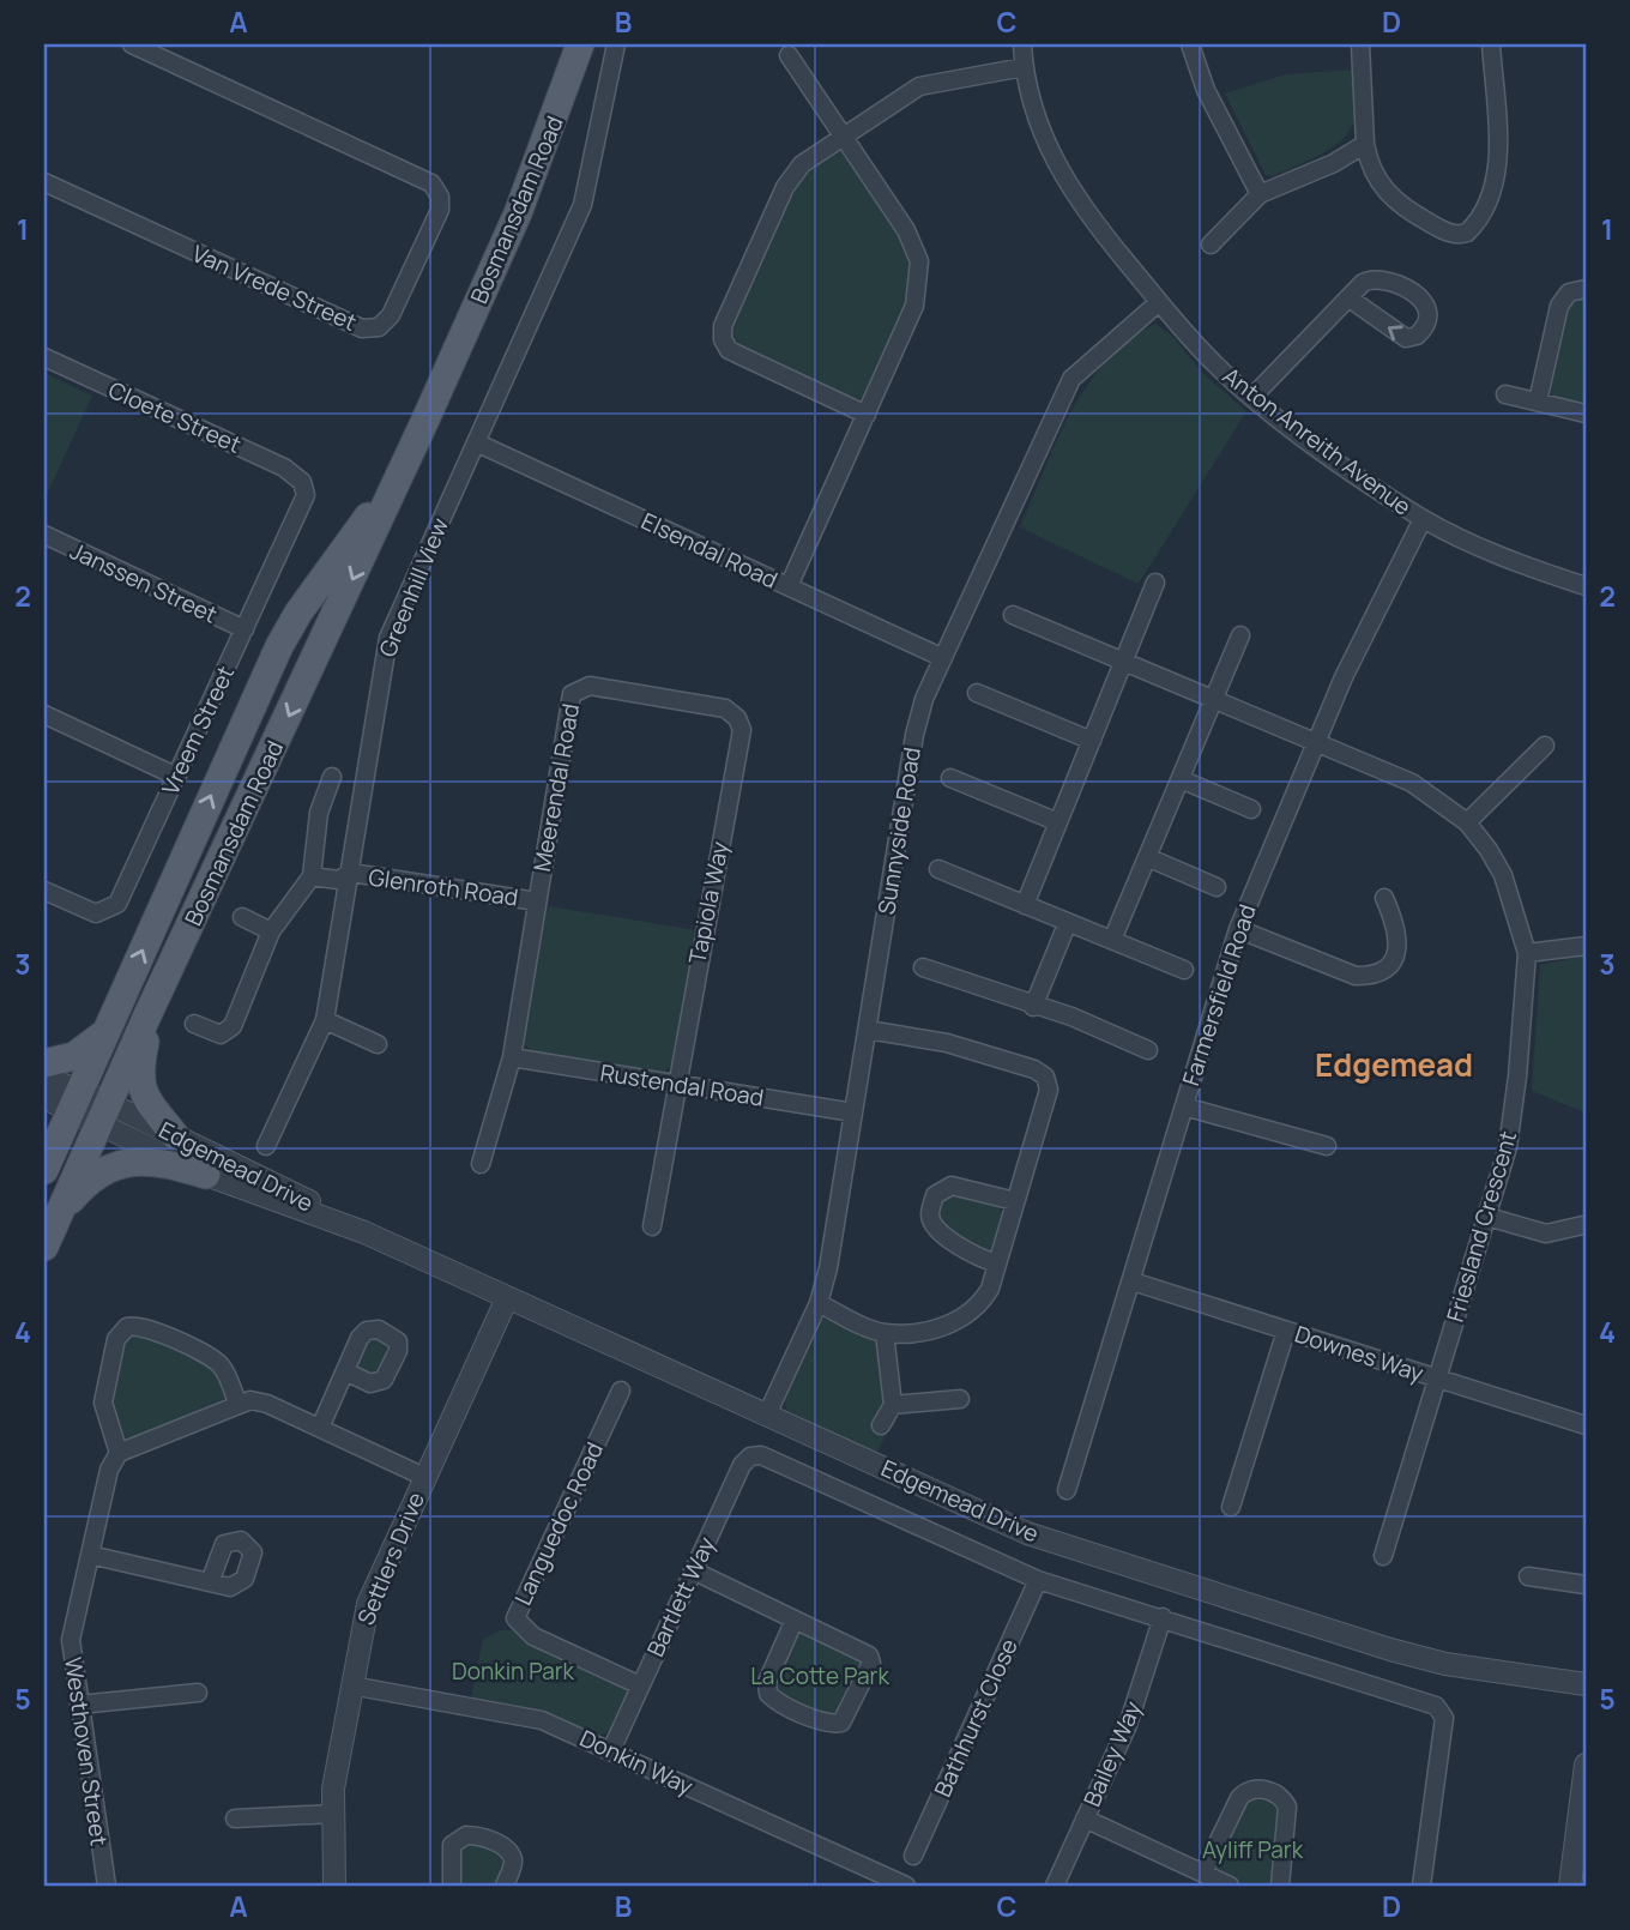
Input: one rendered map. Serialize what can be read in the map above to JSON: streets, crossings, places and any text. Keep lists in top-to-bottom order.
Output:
{
  "streets": {
    "main road": ["Bosmansdam Road"],
    "street": [
      "Van Vrede Street",
      "Cloete Street",
      "Anton Anreith Avenue",
      "Elsendal Road",
      "Janssen Street",
      "Greenhill View",
      "Vreem Street",
      "Meerendal Road",
      "Sunnyside Road",
      "Glenroth Road",
      "Tapiola Way",
      "Farmersfield Road",
      "Rustendal Road",
      "Edgemead Drive",
      "Friesland Crescent",
      "Downes Way",
      "Languedoc Road",
      "Settlers Drive",
      "Bartlett Way",
      "Bathhurst Close",
      "Westhoven Street",
      "Bailey Way",
      "Donkin Way"
    ]
  },
  "crossings": [
    ["Bosmansdam Road", "Edgemead Drive"],
    ["Cloete Street", "Vreem Street"],
    ["Anton Anreith Avenue", "Sunnyside Road"],
    ["Anton Anreith Avenue", "Farmersfield Road"],
    ["Elsendal Road", "Greenhill View"],
    ["Elsendal Road", "Sunnyside Road"],
    ["Janssen Street", "Vreem Street"],
    ["Greenhill View", "Glenroth Road"],
    ["Meerendal Road", "Glenroth Road"],
    ["Meerendal Road", "Tapiola Way"],
    ["Meerendal Road", "Rustendal Road"],
    ["Sunnyside Road", "Rustendal Road"],
    ["Sunnyside Road", "Edgemead Drive"],
    ["Tapiola Way", "Rustendal Road"],
    ["Farmersfield Road", "Friesland Crescent"],
    ["Farmersfield Road", "Downes Way"],
    ["Edgemead Drive", "Settlers Drive"],
    ["Edgemead Drive", "Bartlett Way"],
    ["Edgemead Drive", "Bathhurst Close"],
    ["Edgemead Drive", "Bailey Way"],
    ["Friesland Crescent", "Downes Way"],
    ["Languedoc Road", "Bartlett Way"],
    ["Settlers Drive", "Donkin Way"],
    ["Bartlett Way", "Donkin Way"]
  ],
  "districts": ["Edgemead"],
  "parks": ["Donkin Park", "La Cotte Park", "Ayliff Park"],
  "grid": {
    "columns": [
      "A",
      "B",
      "C",
      "D"
    ],
    "rows": [
      "1",
      "2",
      "3",
      "4",
      "5"
    ]
  }
}
